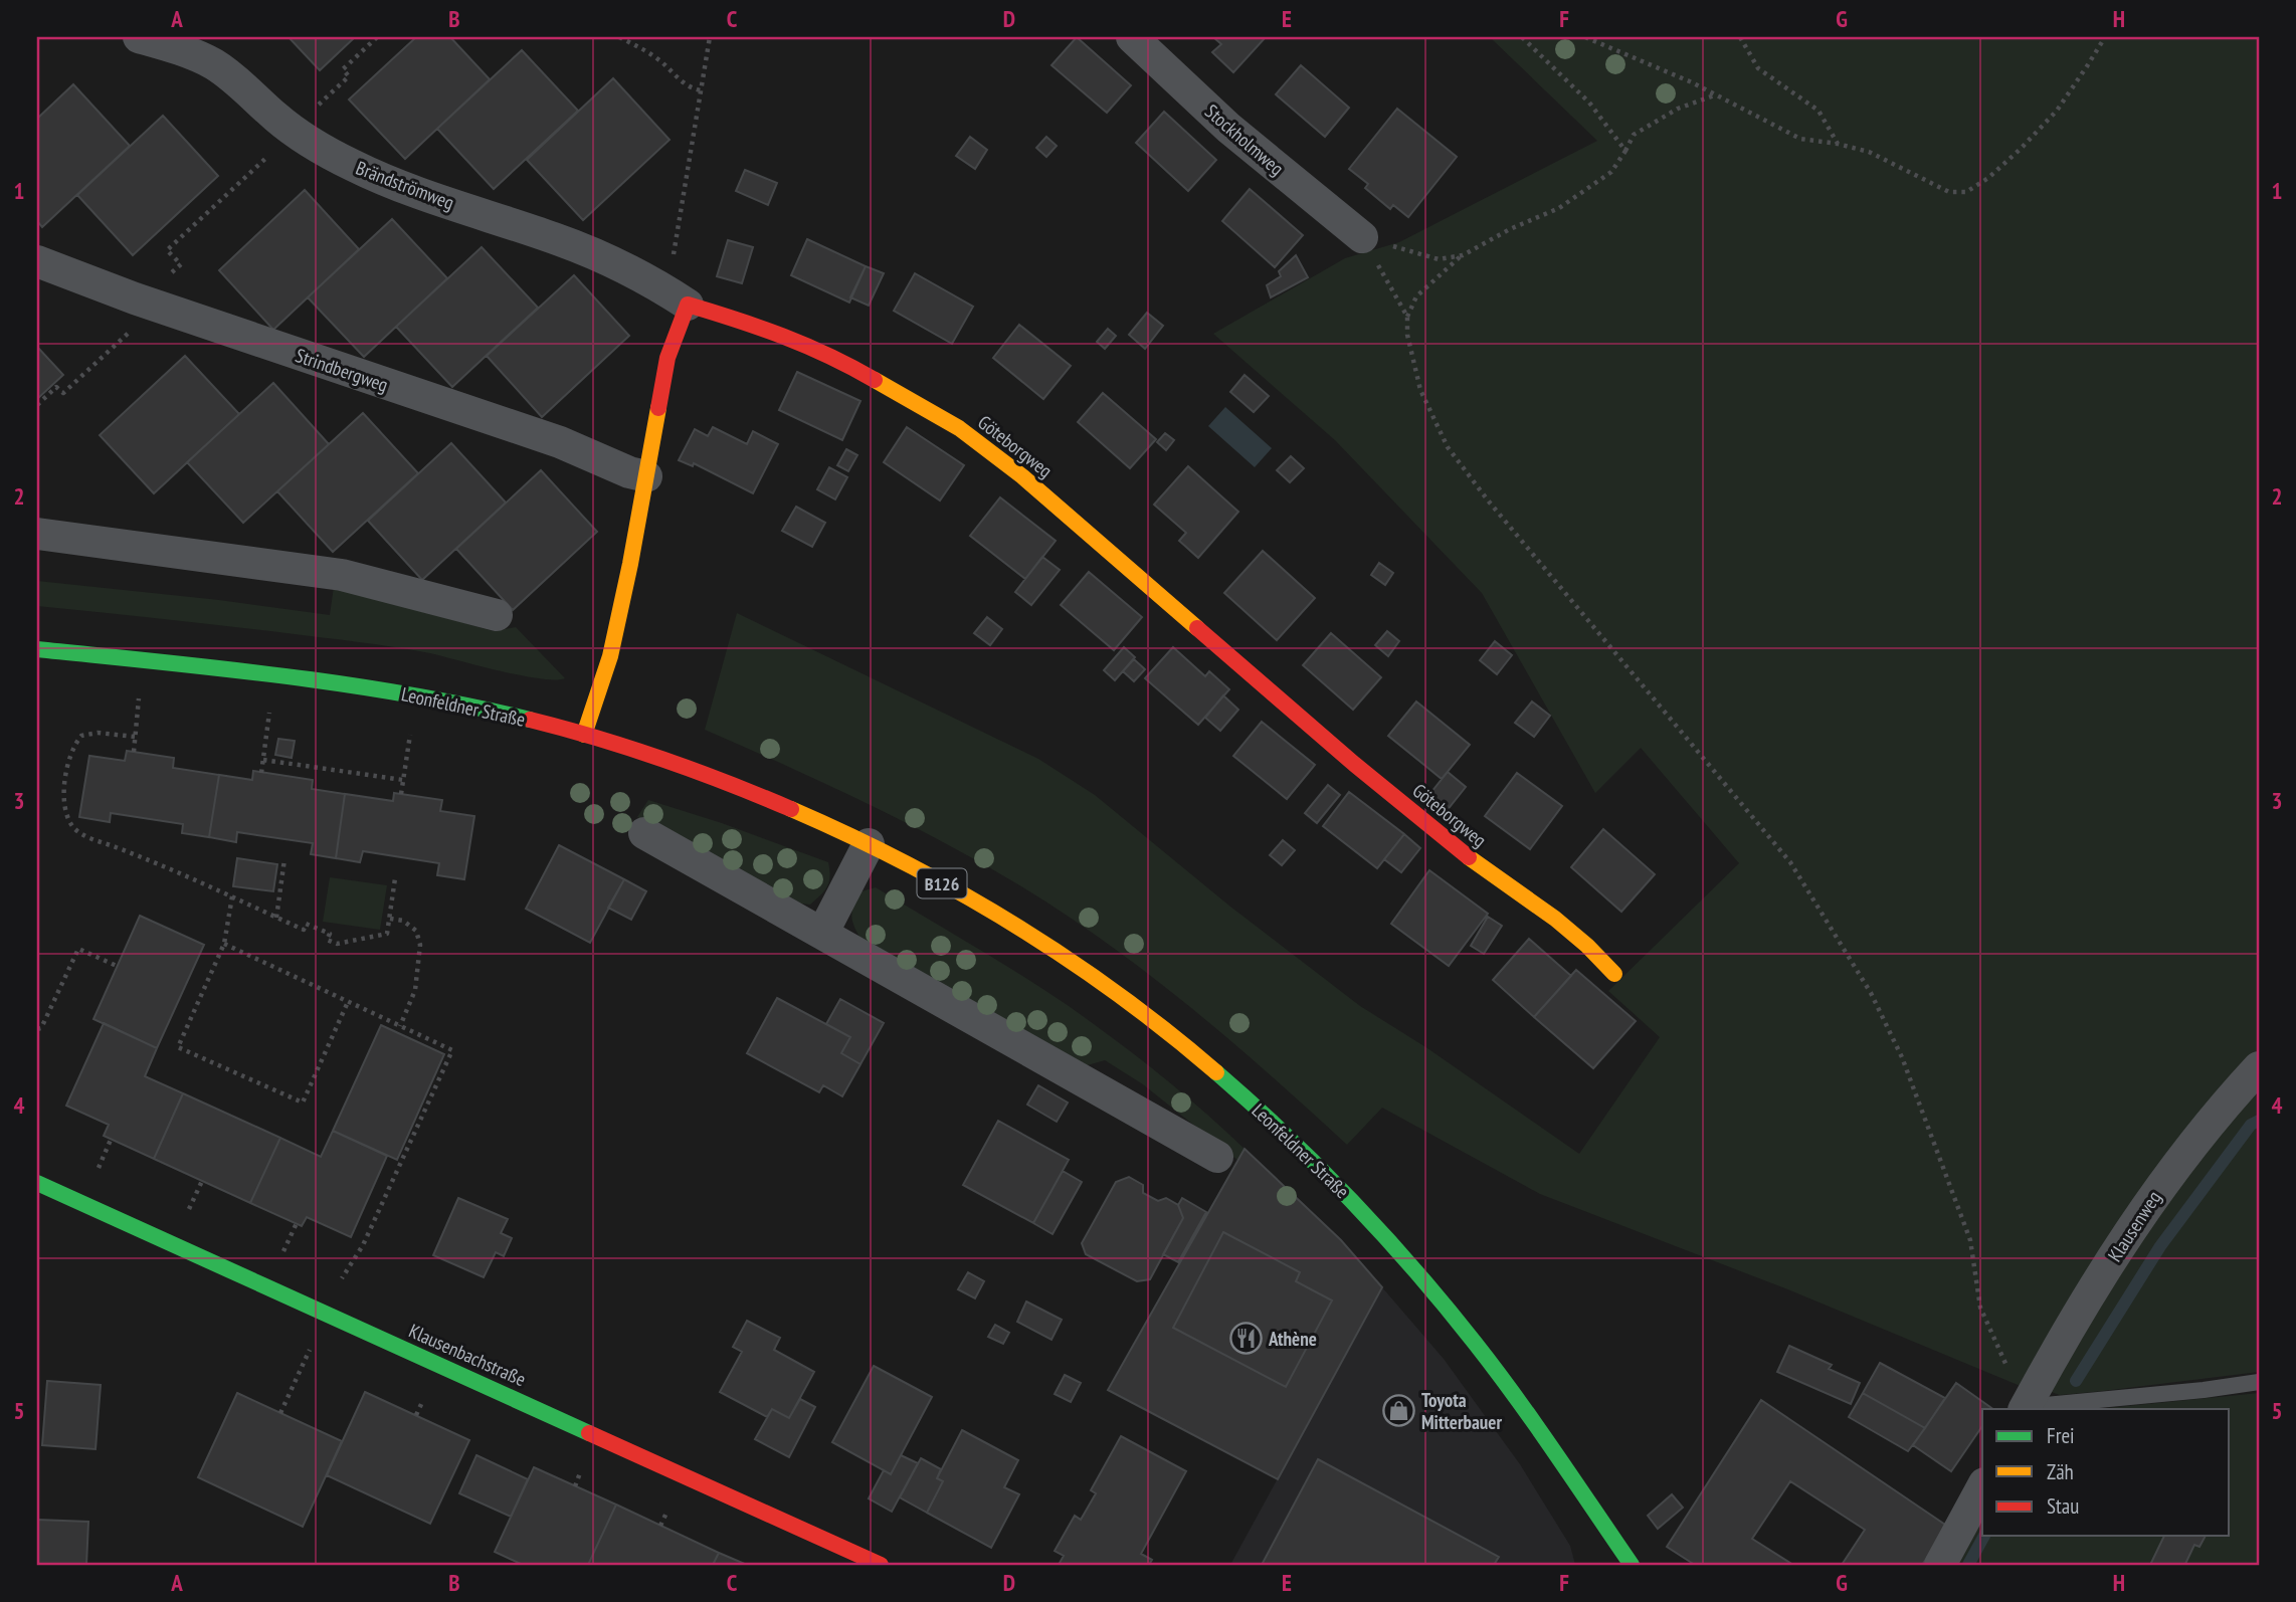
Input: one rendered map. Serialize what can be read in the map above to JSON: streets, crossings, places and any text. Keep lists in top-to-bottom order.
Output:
{
  "streets": {
    "street": [
      "Stockholmweg",
      "Brändströmweg",
      "Strindbergweg",
      "Göteborgweg",
      "Leonfeldner Straße",
      "B126",
      "Klausenweg",
      "Klausenbachstraße"
    ]
  },
  "crossings": [
    ["Brändströmweg", "Göteborgweg"]
  ],
  "places": {
    "restaurant": ["Athène"],
    "shop": ["Toyota Mitterbauer"]
  },
  "legend": ["Frei", "Zäh", "Stau"],
  "grid": {
    "columns": [
      "A",
      "B",
      "C",
      "D",
      "E",
      "F",
      "G",
      "H"
    ],
    "rows": [
      "1",
      "2",
      "3",
      "4",
      "5"
    ]
  }
}
